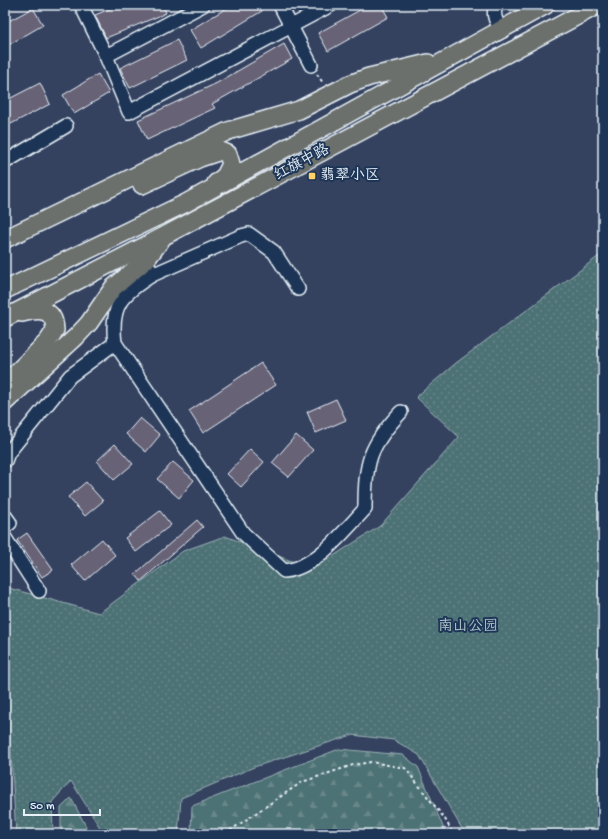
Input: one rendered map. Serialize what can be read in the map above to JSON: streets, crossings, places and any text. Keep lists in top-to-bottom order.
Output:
{
  "streets": {
    "main road": ["红旗中路"]
  },
  "parks": ["南山公园"],
  "places": {
    "transit": ["翡翠小区"]
  },
  "scale_bar": "50 m"
}
